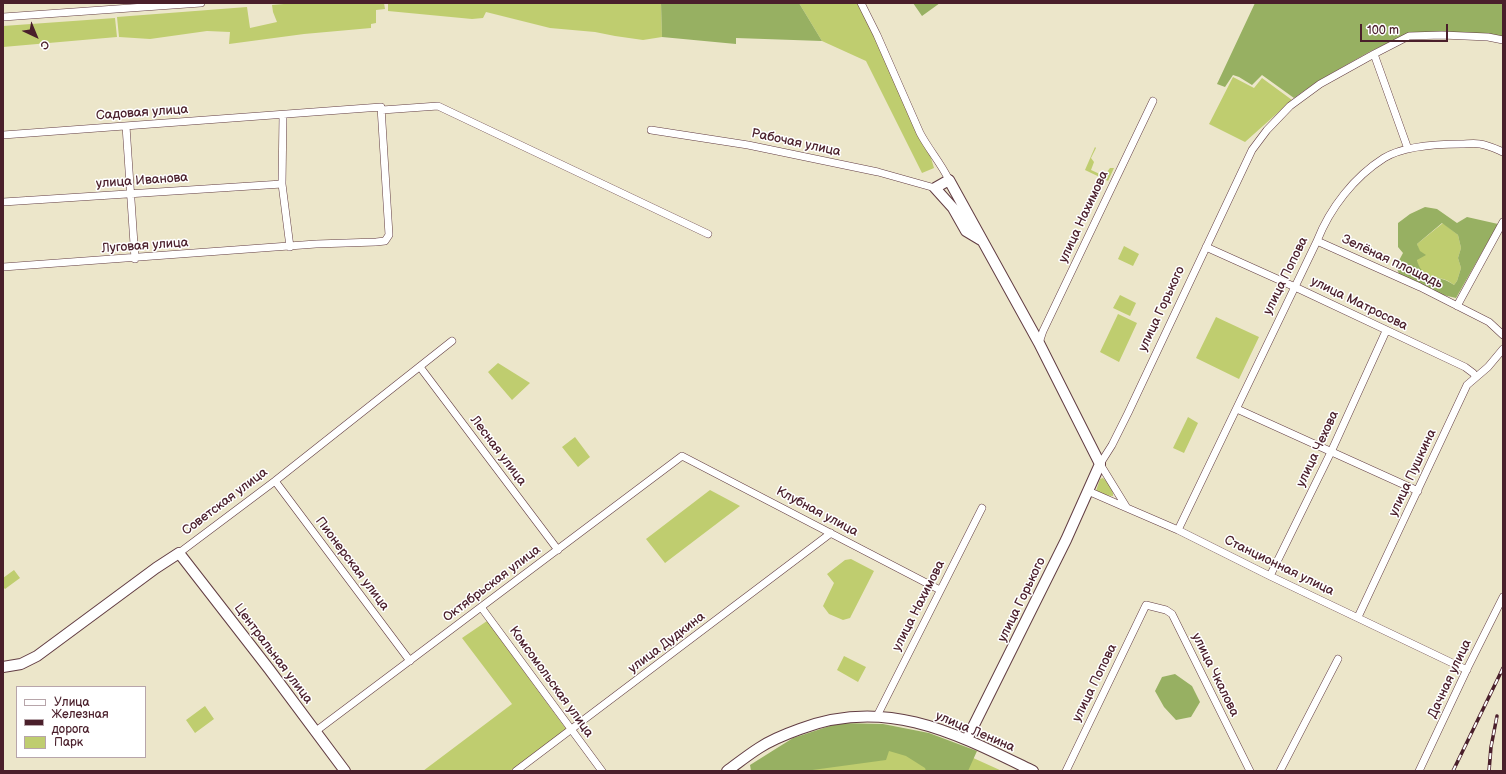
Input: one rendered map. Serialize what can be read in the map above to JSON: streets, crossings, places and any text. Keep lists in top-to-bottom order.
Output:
{
  "streets": {
    "street": [
      "Садовая улица",
      "Рабочая улица",
      "улица Иванова",
      "улица Нахимова",
      "Луговая улица",
      "Зелёная площадь",
      "улица Попова",
      "улица Матросова",
      "улица Горького",
      "улица Чехова",
      "Лесная улица",
      "улица Пушкина",
      "Советская улица",
      "Клубная улица",
      "Пионерская улица",
      "Станционная улица",
      "Октябрьская улица",
      "улица Дудкина",
      "Центральная улица",
      "улица Чкалова",
      "Дачная улица",
      "Комсомольская улица",
      "улица Ленина"
    ]
  },
  "crossings": [
    ["Садовая улица", "Луговая улица"],
    ["улица Нахимова", "Клубная улица"],
    ["улица Нахимова", "улица Ленина"],
    ["Зелёная площадь", "улица Попова"],
    ["улица Попова", "улица Матросова"],
    ["улица Попова", "Станционная улица"],
    ["улица Попова", "улица Чкалова"],
    ["улица Матросова", "улица Горького"],
    ["улица Матросова", "улица Чехова"],
    ["улица Матросова", "улица Пушкина"],
    ["улица Горького", "Станционная улица"],
    ["улица Горького", "улица Ленина"],
    ["улица Чехова", "Станционная улица"],
    ["Лесная улица", "Советская улица"],
    ["Лесная улица", "Октябрьская улица"],
    ["улица Пушкина", "Станционная улица"],
    ["Советская улица", "Пионерская улица"],
    ["Советская улица", "Центральная улица"],
    ["Клубная улица", "Октябрьская улица"],
    ["Клубная улица", "улица Дудкина"],
    ["Пионерская улица", "Октябрьская улица"],
    ["Станционная улица", "Дачная улица"],
    ["Октябрьская улица", "Центральная улица"],
    ["Октябрьская улица", "Комсомольская улица"],
    ["улица Дудкина", "Комсомольская улица"]
  ],
  "legend": ["Улица", "Железная дорога", "Парк"],
  "scale_bar": "100 m",
  "north": "bottom right"
}
